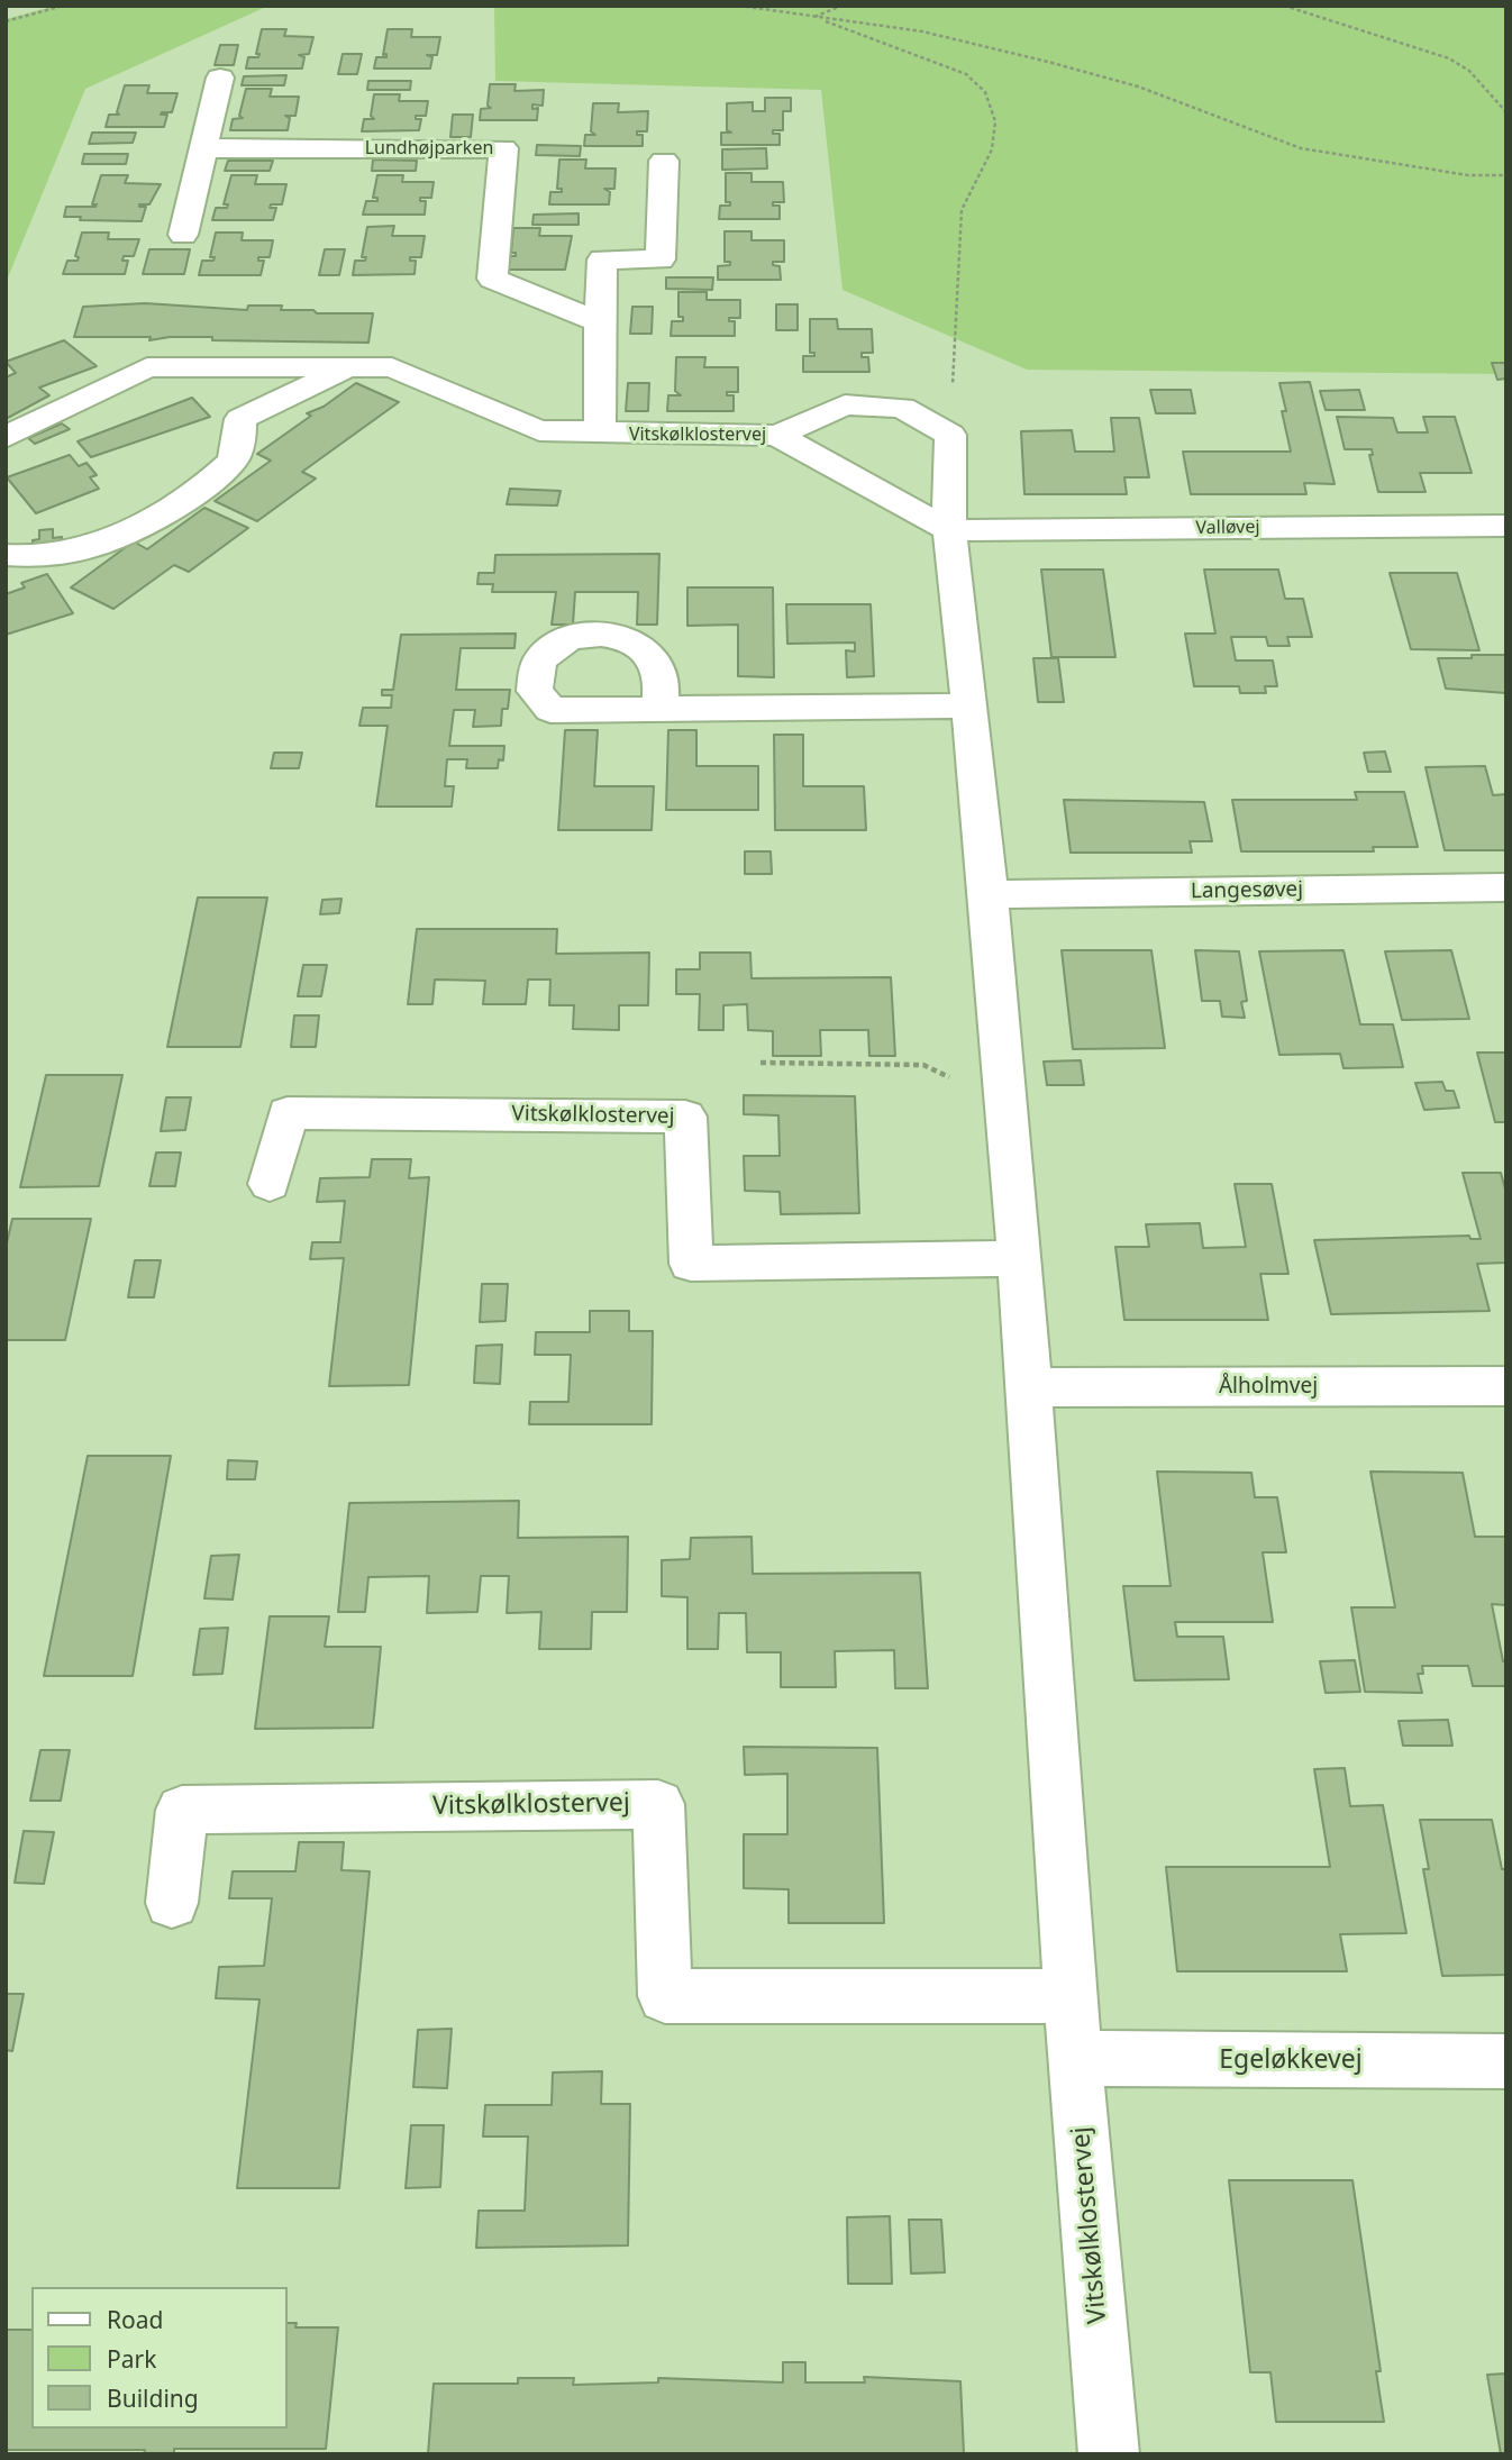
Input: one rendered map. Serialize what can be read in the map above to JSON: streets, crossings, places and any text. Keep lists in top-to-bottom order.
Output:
{
  "streets": {
    "street": [
      "Lundhøjparken",
      "Vitskølklostervej",
      "Valløvej",
      "Langesøvej",
      "Ålholmvej",
      "Egeløkkevej"
    ]
  },
  "crossings": [
    ["Vitskølklostervej", "Valløvej"],
    ["Vitskølklostervej", "Langesøvej"],
    ["Vitskølklostervej", "Ålholmvej"],
    ["Vitskølklostervej", "Egeløkkevej"]
  ],
  "legend": ["Road", "Park", "Building"]
}
